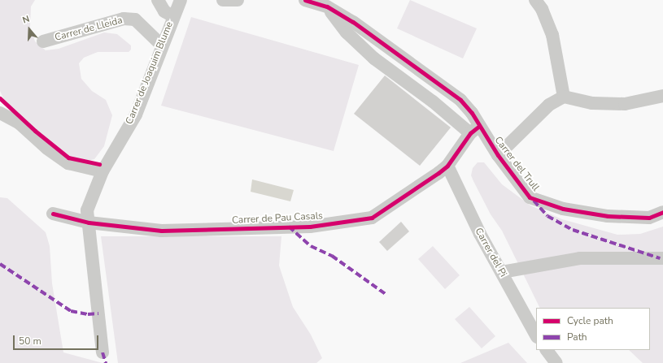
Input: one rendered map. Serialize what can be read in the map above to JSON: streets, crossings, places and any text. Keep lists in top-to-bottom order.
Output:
{
  "streets": {
    "street": [
      "Carrer de Lleida",
      "Carrer de Joaquim Blume",
      "Carrer del Trull",
      "Carrer de Pau Casals",
      "Carrer del Pi"
    ]
  },
  "crossings": [
    ["Carrer de Lleida", "Carrer de Joaquim Blume"],
    ["Carrer de Joaquim Blume", "Carrer de Pau Casals"],
    ["Carrer del Trull", "Carrer de Pau Casals"],
    ["Carrer de Pau Casals", "Carrer del Pi"]
  ],
  "legend": ["Cycle path", "Path"],
  "scale_bar": "50 m",
  "north": "top"
}
